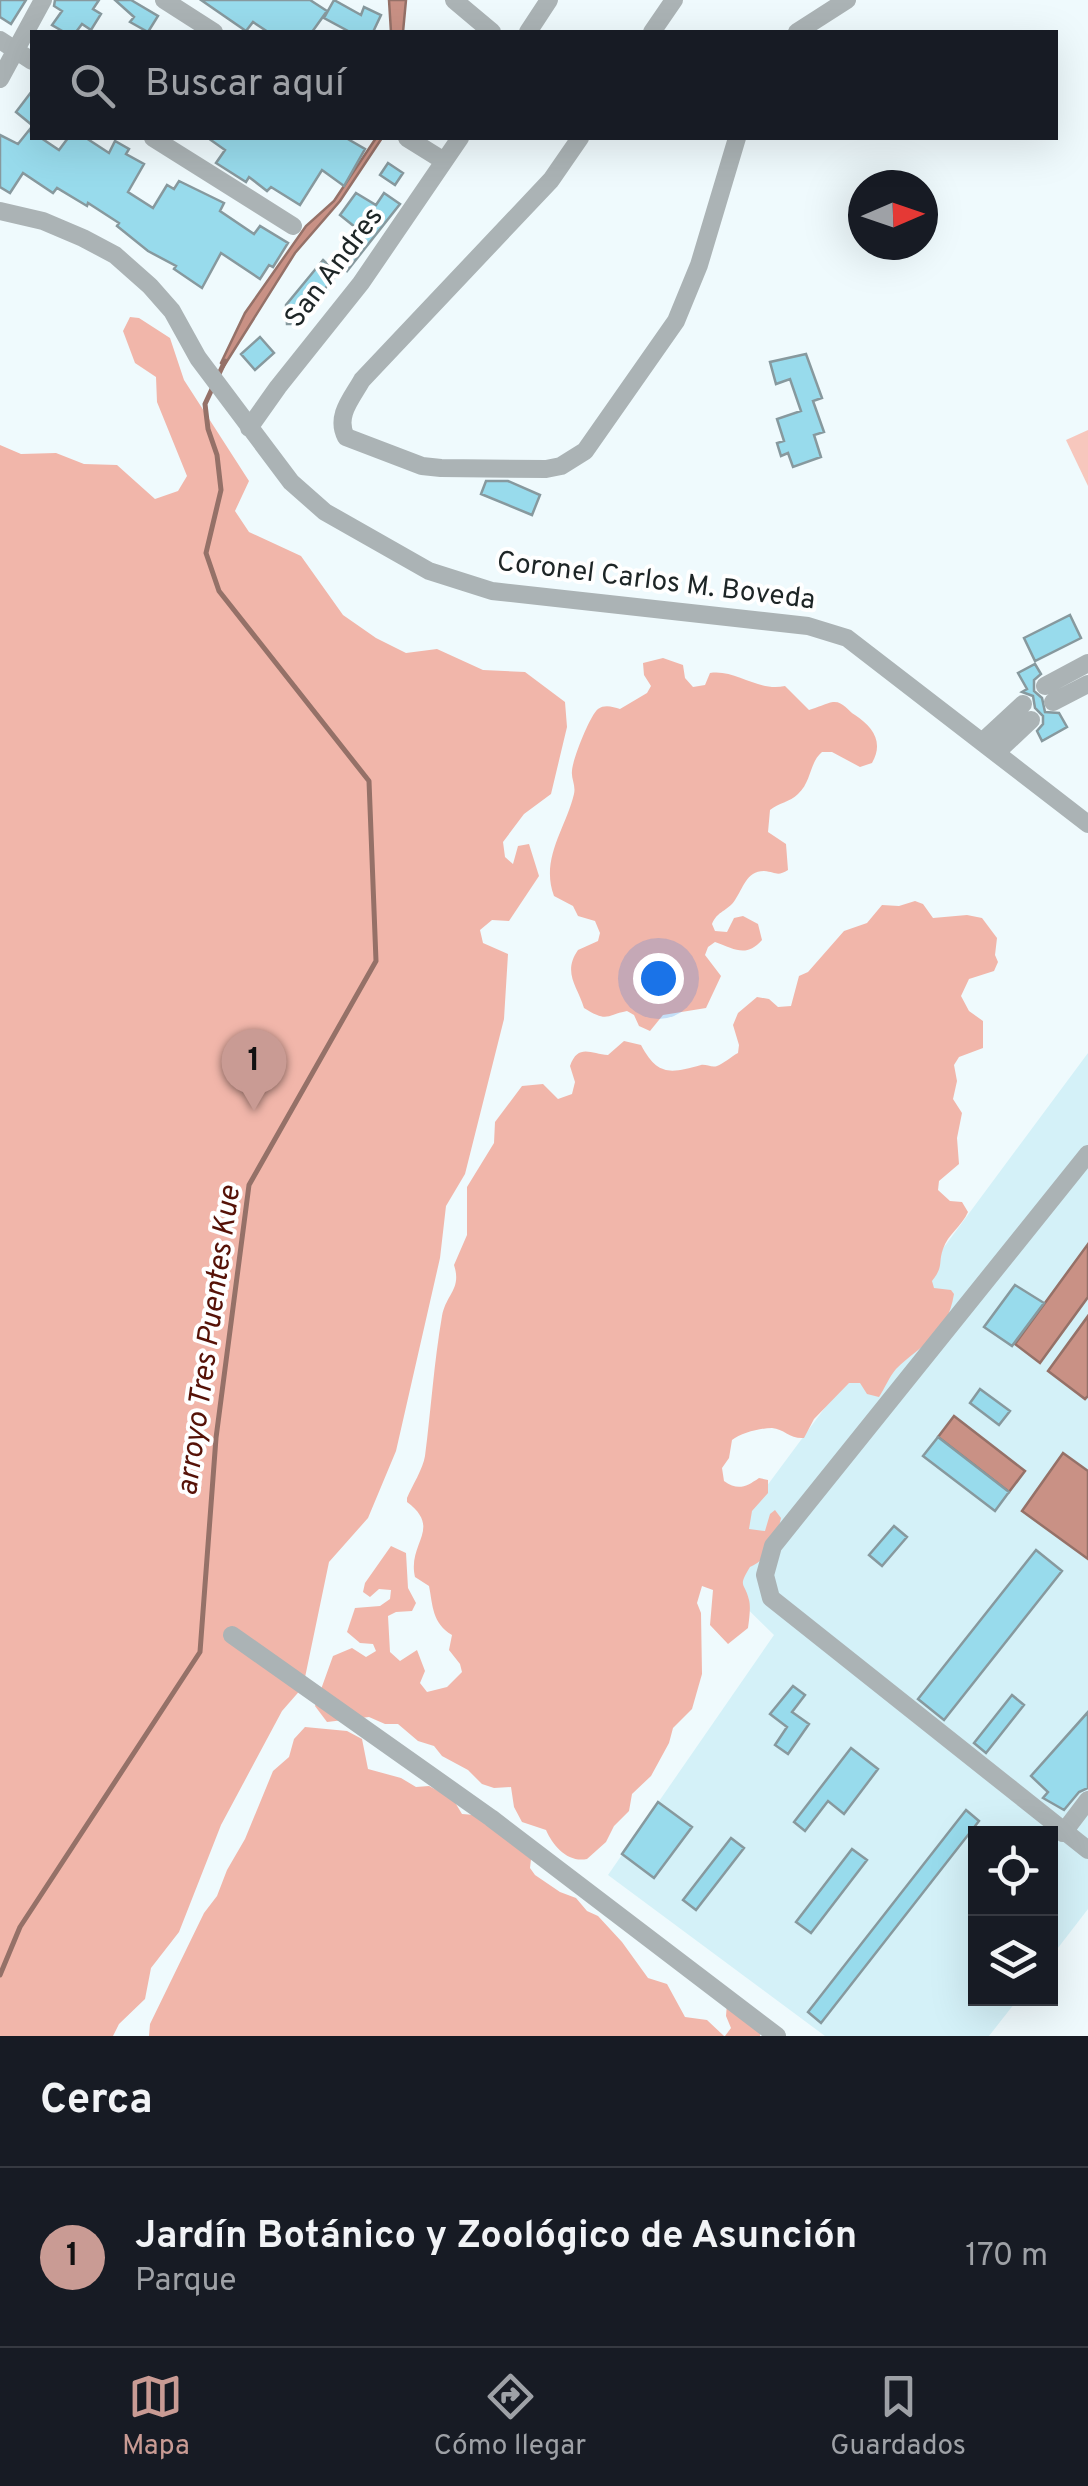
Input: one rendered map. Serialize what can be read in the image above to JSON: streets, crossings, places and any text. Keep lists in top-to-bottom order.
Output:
{
  "streets": {
    "street": ["San Andres", "Coronel Carlos M. Boveda"]
  },
  "crossings": [
    ["San Andres", "Coronel Carlos M. Boveda"]
  ],
  "water": ["arroyo Tres Puentes Kue"],
  "north": "right",
  "page": {
    "search": "Buscar aquí",
    "pins": "1",
    "heading": "Cerca",
    "list": [
      {
        "mark": "1",
        "name": "Jardín Botánico y Zoológico de Asunción",
        "note": "Parque",
        "value": "170 m"
      }
    ],
    "nav": ["Mapa", "Cómo llegar", "Guardados"]
  }
}
